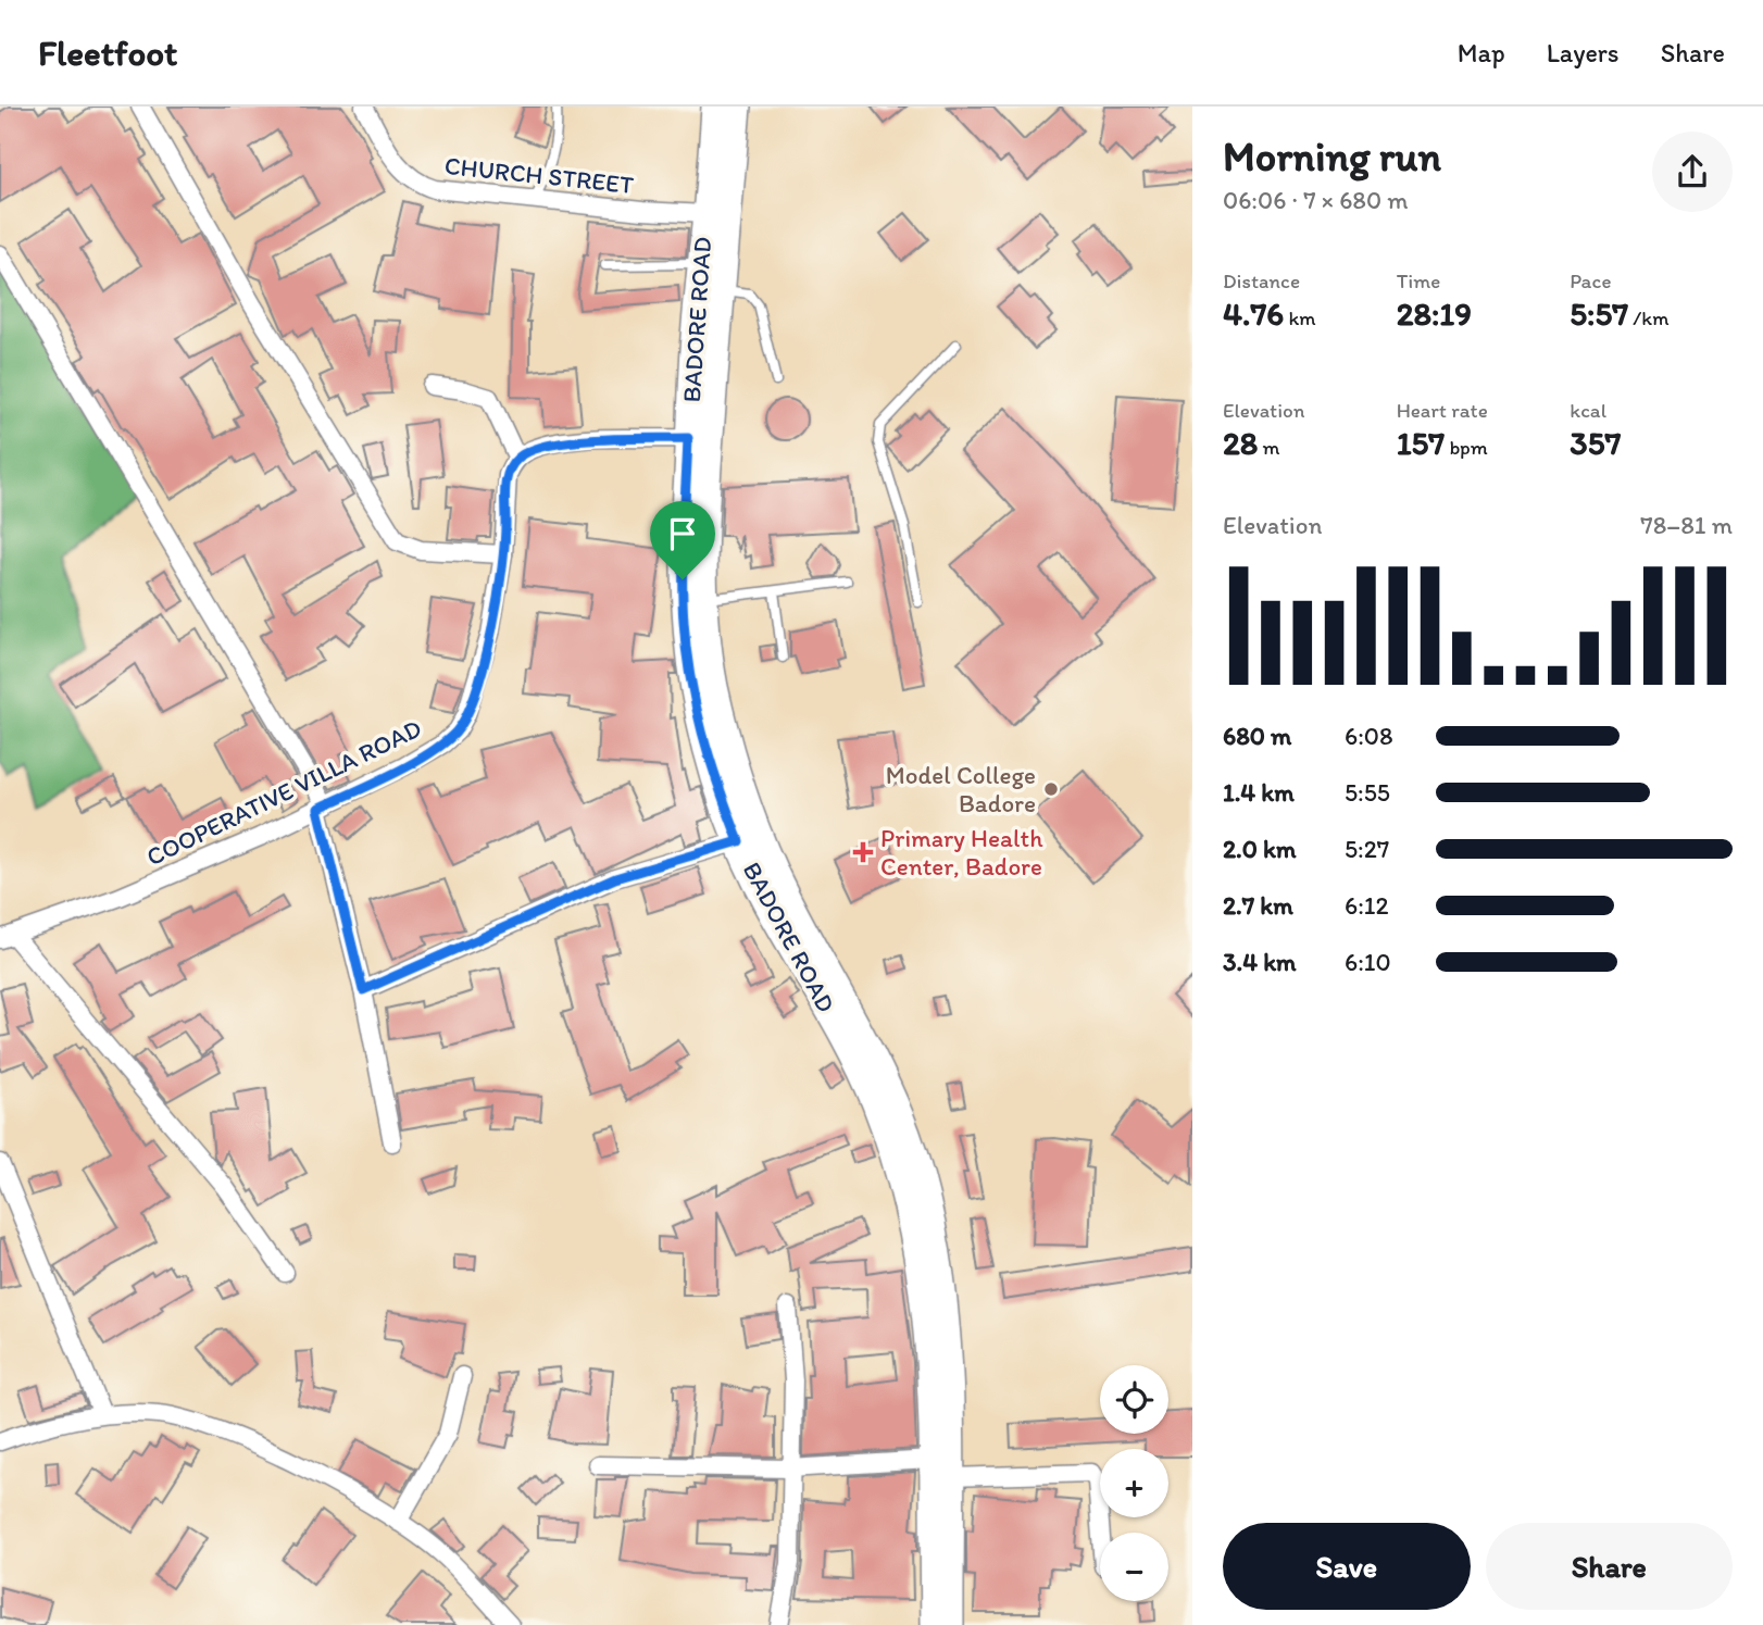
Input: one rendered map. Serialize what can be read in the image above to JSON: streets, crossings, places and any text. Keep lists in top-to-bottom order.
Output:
{
  "streets": {
    "main road": ["BADORE ROAD"],
    "street": ["CHURCH STREET", "COOPERATIVE VILLA ROAD"]
  },
  "crossings": [
    ["CHURCH STREET", "BADORE ROAD"]
  ],
  "places": {
    "other": ["Model College Badore"],
    "health": ["Primary Health Center, Badore"]
  },
  "page": {
    "header": "Fleetfoot",
    "nav": ["Map", "Layers", "Share"],
    "heading": ["Morning run", "06:06 · 7 × 680 m"],
    "stats": [
      ["Distance", "4.76 km"],
      ["Time", "28:19"],
      ["Pace", "5:57 /km"],
      ["Elevation", "28 m"],
      ["Heart rate", "157 bpm"],
      ["kcal", "357"]
    ],
    "chart": ["Elevation", "78–81 m"],
    "list": [
      {
        "name": "680 m",
        "note": "6:08"
      },
      {
        "name": "1.4 km",
        "note": "5:55"
      },
      {
        "name": "2.0 km",
        "note": "5:27"
      },
      {
        "name": "2.7 km",
        "note": "6:12"
      },
      {
        "name": "3.4 km",
        "note": "6:10"
      }
    ],
    "map_buttons": ["+", "−"],
    "buttons": ["Save", "Share"]
  }
}
